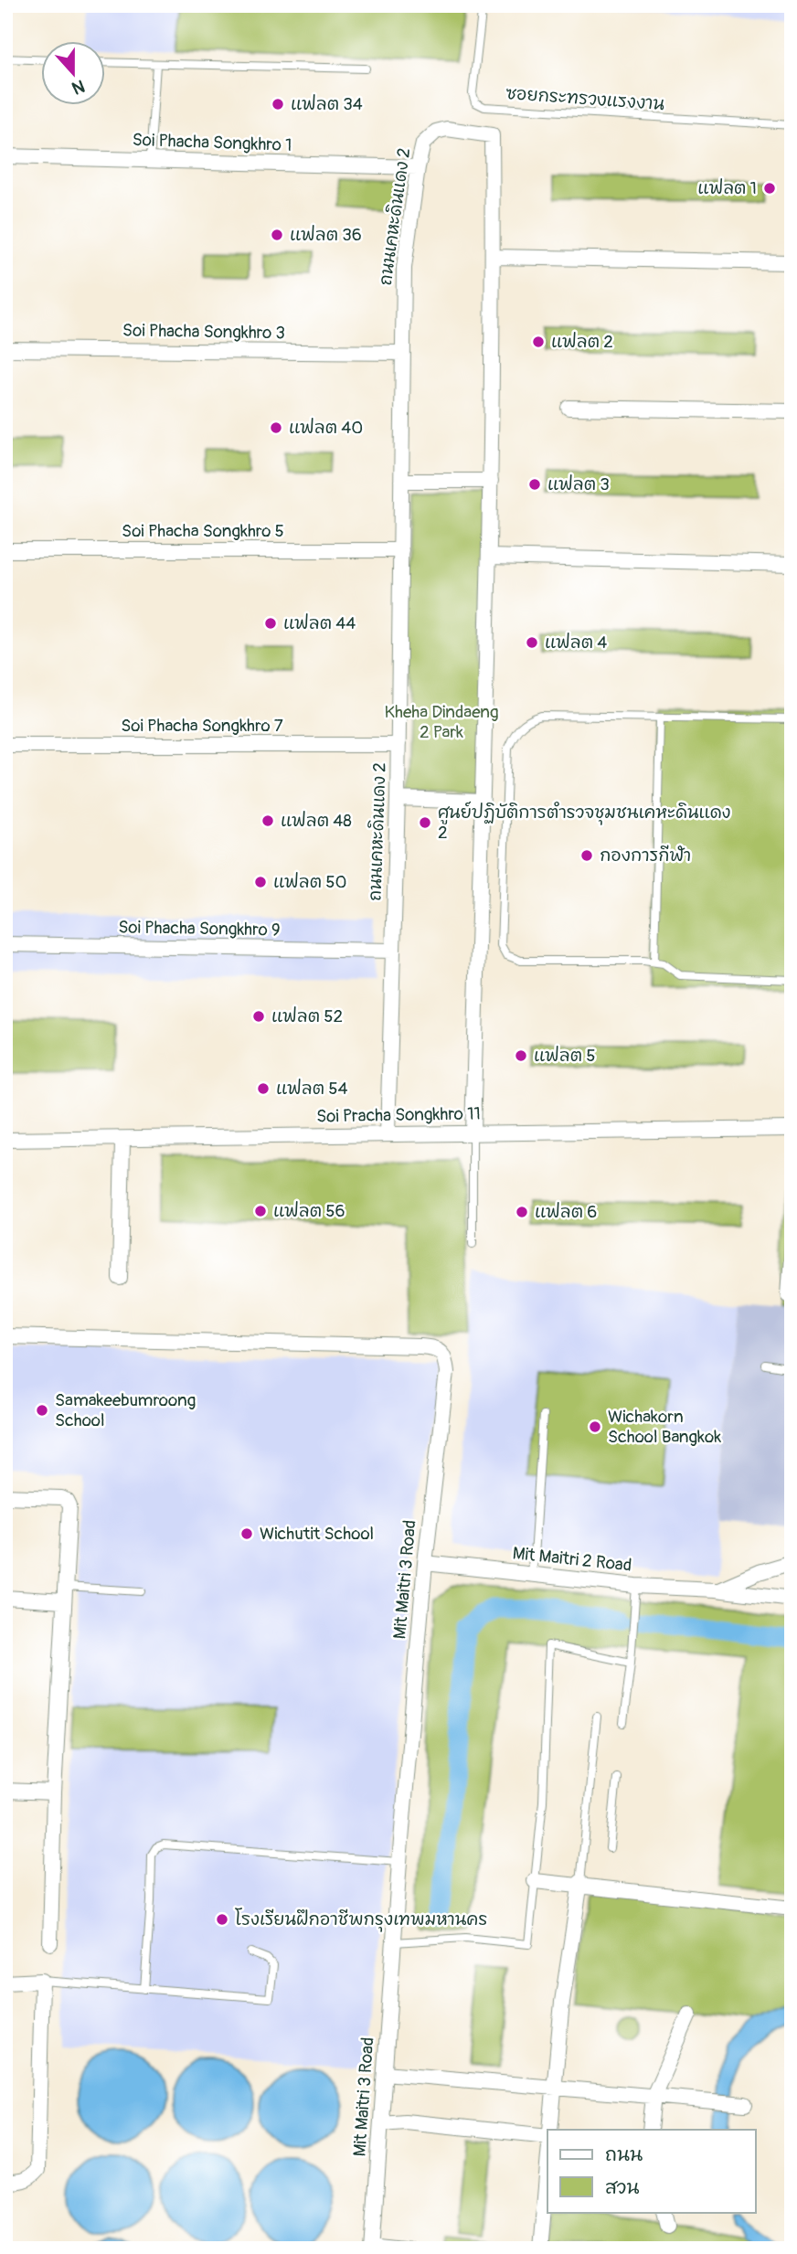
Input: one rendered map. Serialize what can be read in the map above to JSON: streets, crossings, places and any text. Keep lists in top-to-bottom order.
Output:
{
  "streets": {
    "street": [
      "Soi Phacha Songkhro 1",
      "ถนนเคหะดินแดง 2",
      "Soi Phacha Songkhro 3",
      "Soi Phacha Songkhro 5",
      "Soi Phacha Songkhro 7",
      "Soi Phacha Songkhro 9",
      "Soi Pracha Songkhro 11",
      "Mit Maitri 2 Road",
      "Mit Maitri 3 Road"
    ],
    "lane": ["ซอยกระทรวงแรงงาน"]
  },
  "crossings": [
    ["Soi Phacha Songkhro 1", "ถนนเคหะดินแดง 2"],
    ["ถนนเคหะดินแดง 2", "Soi Phacha Songkhro 3"],
    ["ถนนเคหะดินแดง 2", "Soi Phacha Songkhro 5"],
    ["ถนนเคหะดินแดง 2", "Soi Phacha Songkhro 7"],
    ["ถนนเคหะดินแดง 2", "Soi Phacha Songkhro 9"],
    ["ถนนเคหะดินแดง 2", "Soi Pracha Songkhro 11"],
    ["Mit Maitri 2 Road", "Mit Maitri 3 Road"]
  ],
  "parks": ["Kheha Dindaeng 2 Park"],
  "places": [
    "แฟลต 34",
    "แฟลต 1",
    "แฟลต 36",
    "แฟลต 2",
    "แฟลต 40",
    "แฟลต 3",
    "แฟลต 44",
    "แฟลต 4",
    "แฟลต 48",
    "ศูนย์ปฏิบัติการตำรวจชุมชนเคหะดินแดง 2",
    "กองการกีฬา",
    "แฟลต 50",
    "แฟลต 52",
    "แฟลต 5",
    "แฟลต 54",
    "แฟลต 56",
    "แฟลต 6",
    "Samakeebumroong School",
    "Wichakorn School Bangkok",
    "Wichutit School",
    "โรงเรียนฝึกอาชีพกรุงเทพมหานคร"
  ],
  "legend": ["ถนน", "สวน"],
  "north": "bottom"
}
